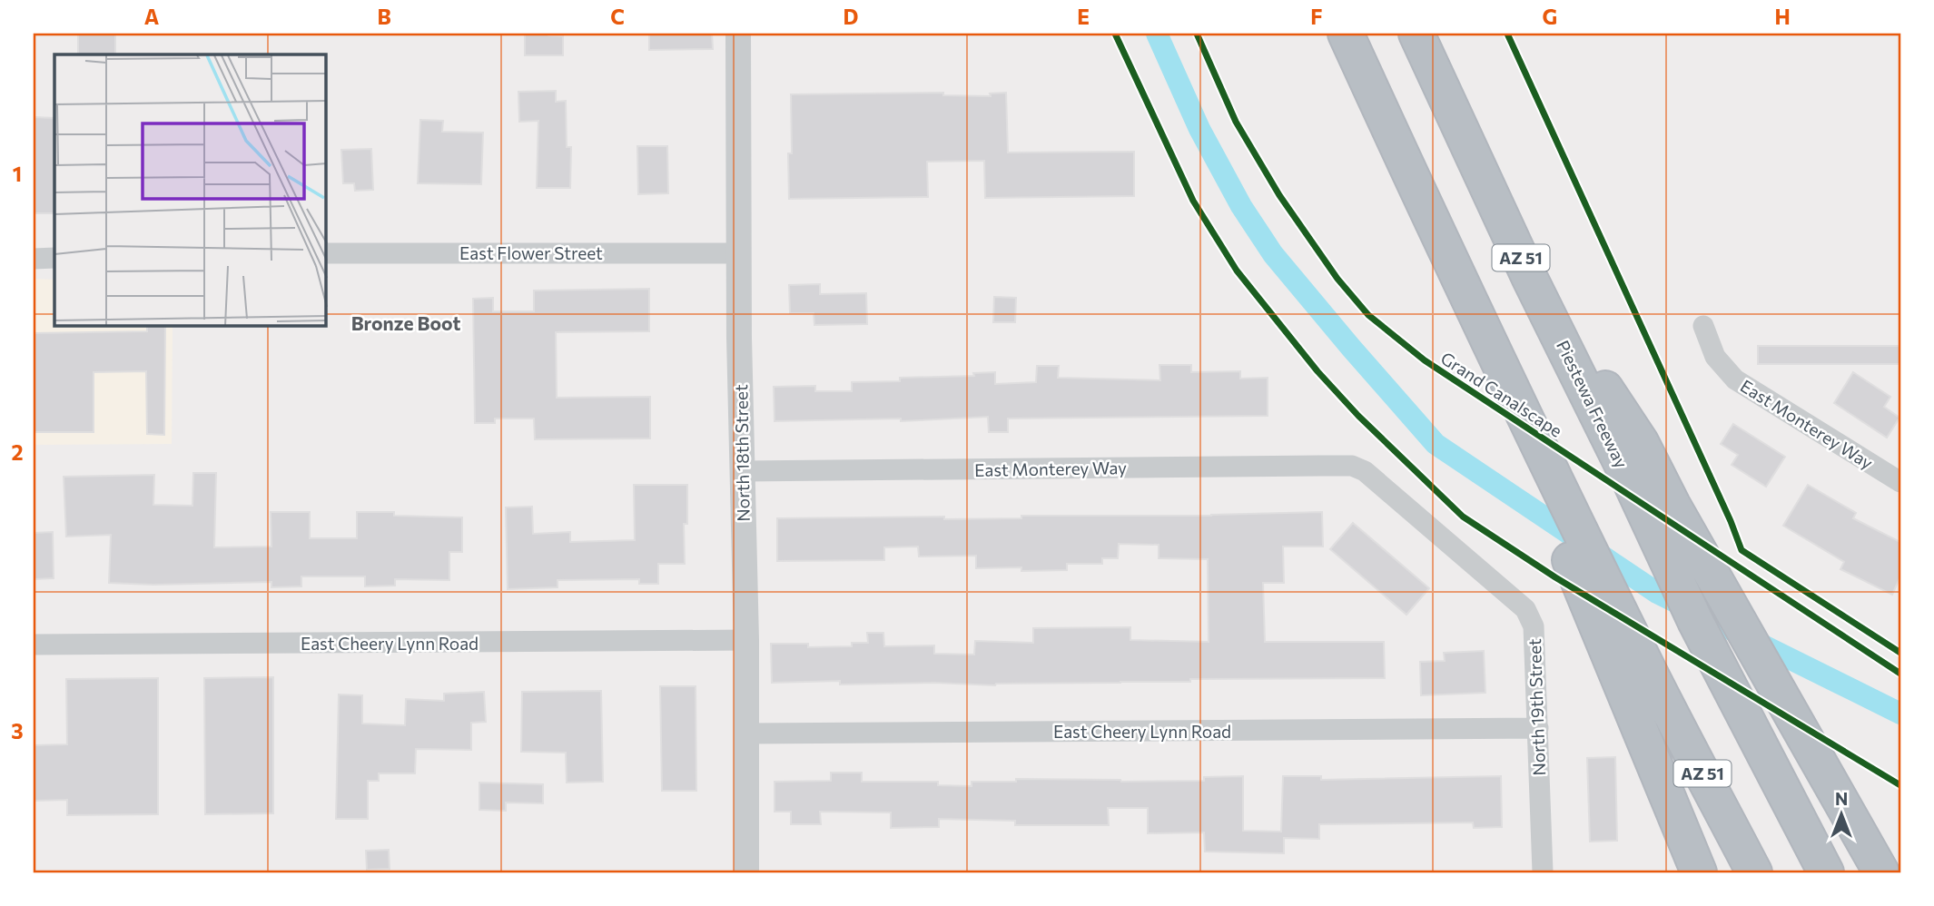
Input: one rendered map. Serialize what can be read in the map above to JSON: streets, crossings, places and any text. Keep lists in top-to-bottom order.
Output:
{
  "streets": {
    "highway": ["AZ 51", "Piestewa Freeway"],
    "street": [
      "East Flower Street",
      "East Monterey Way",
      "North 18th Street",
      "East Cheery Lynn Road",
      "North 19th Street"
    ],
    "cycle path": ["Grand Canalscape"]
  },
  "crossings": [
    ["East Flower Street", "North 18th Street"],
    ["East Monterey Way", "North 18th Street"],
    ["East Monterey Way", "North 19th Street"],
    ["North 18th Street", "East Cheery Lynn Road"],
    ["East Cheery Lynn Road", "North 19th Street"]
  ],
  "districts": ["Bronze Boot"],
  "north": "top",
  "grid": {
    "columns": [
      "A",
      "B",
      "C",
      "D",
      "E",
      "F",
      "G",
      "H"
    ],
    "rows": ["1", "2", "3"]
  }
}
